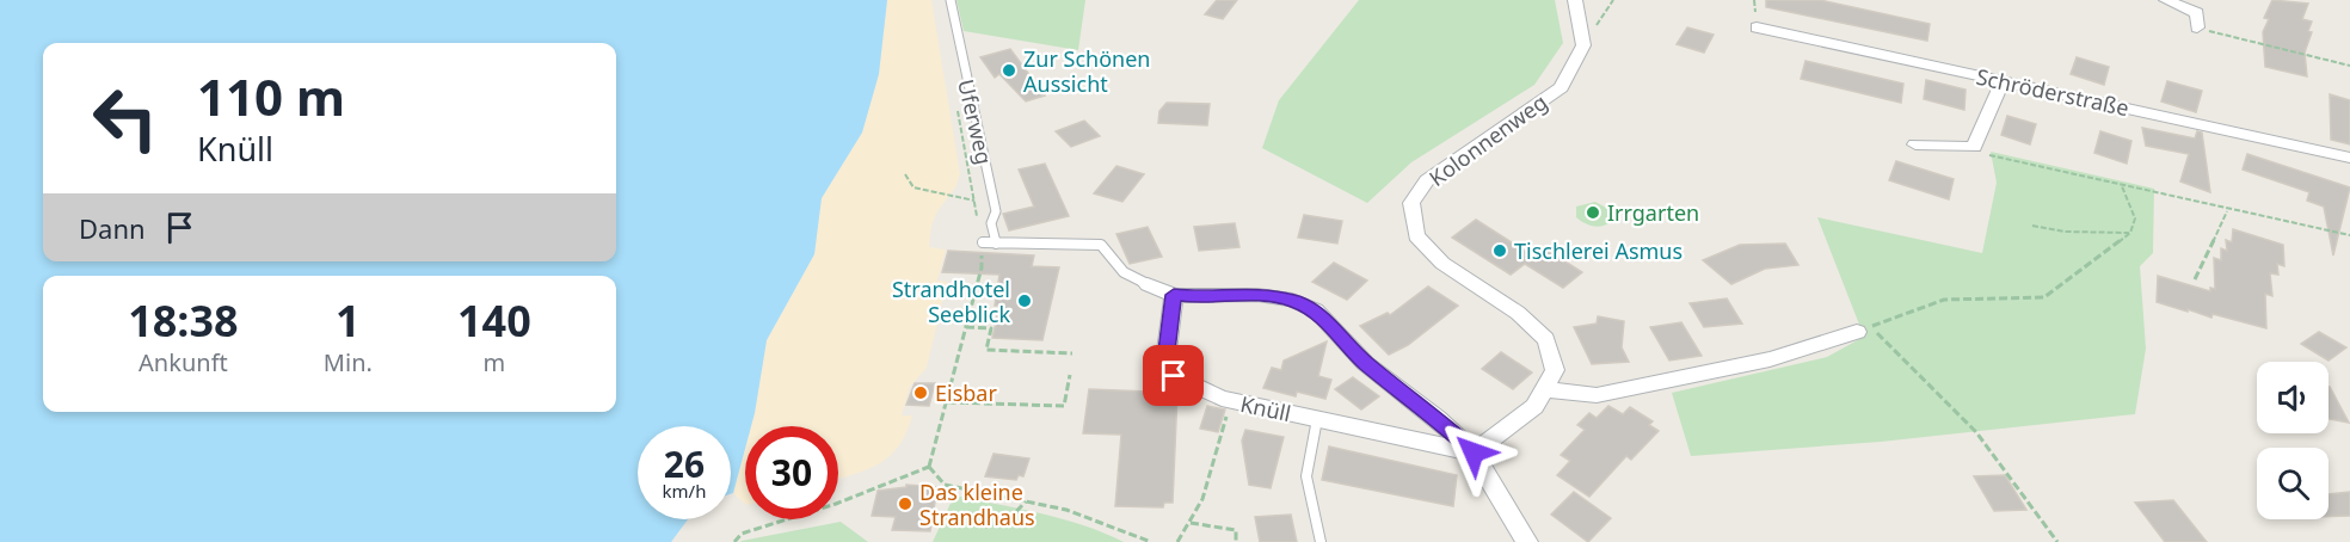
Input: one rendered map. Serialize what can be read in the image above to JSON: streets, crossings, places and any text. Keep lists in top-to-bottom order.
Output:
{
  "streets": {
    "street": ["Schröderstraße", "Kolonnenweg", "Knüll"],
    "lane": ["Uferweg"]
  },
  "places": [
    "Zur Schönen Aussicht",
    "Irrgarten",
    "Tischlerei Asmus",
    "Strandhotel Seeblick",
    "Eisbar",
    "Das kleine Strandhaus"
  ],
  "page": {
    "turn": ["110 m", "Knüll"],
    "then": "Dann",
    "eta": [
      "18:38",
      "Ankunft",
      "1",
      "Min.",
      "140",
      "m"
    ],
    "speed": "26 km/h",
    "limit": "30"
  }
}
